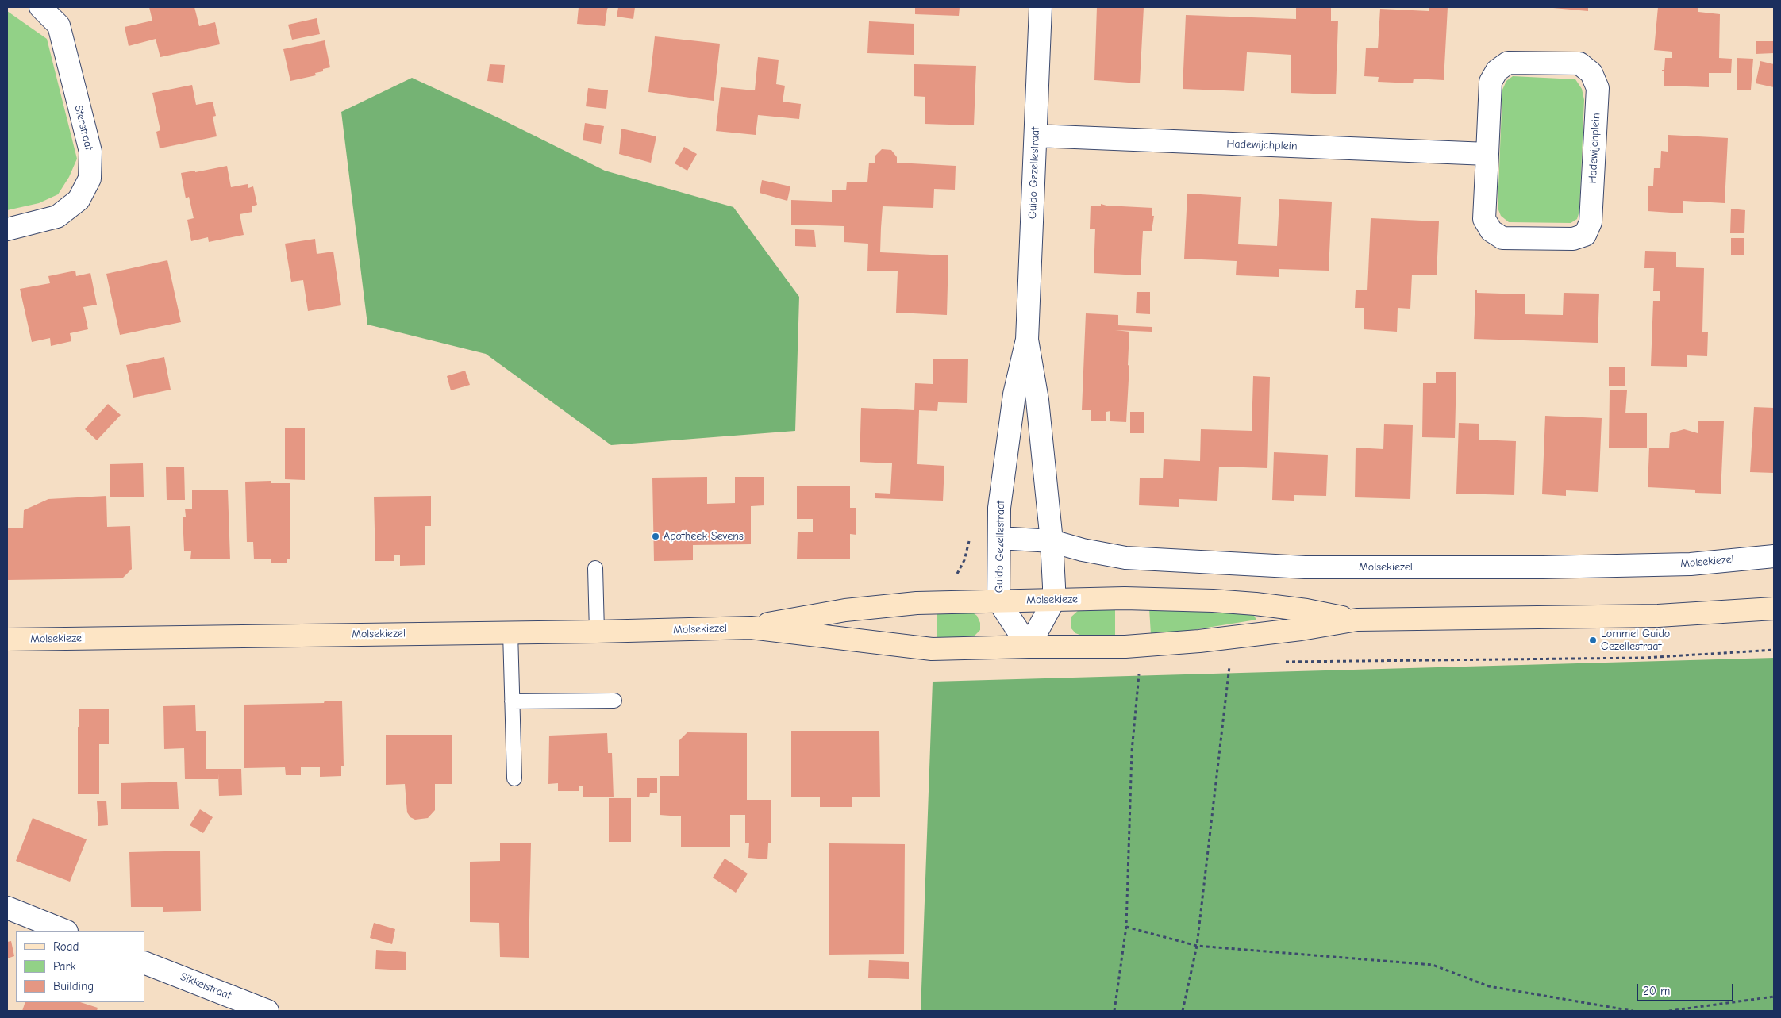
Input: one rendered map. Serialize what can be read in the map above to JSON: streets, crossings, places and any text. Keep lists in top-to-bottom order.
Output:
{
  "streets": {
    "main road": ["Molsekiezel"],
    "street": [
      "Sterstraat",
      "Hadewijchplein",
      "Guido Gezellestraat",
      "Sikkelstraat"
    ]
  },
  "crossings": [
    ["Hadewijchplein", "Guido Gezellestraat"],
    ["Guido Gezellestraat", "Molsekiezel"]
  ],
  "places": ["Apotheek Sevens", "Lommel Guido Gezellestraat"],
  "legend": ["Road", "Park", "Building"],
  "scale_bar": "20 m"
}
